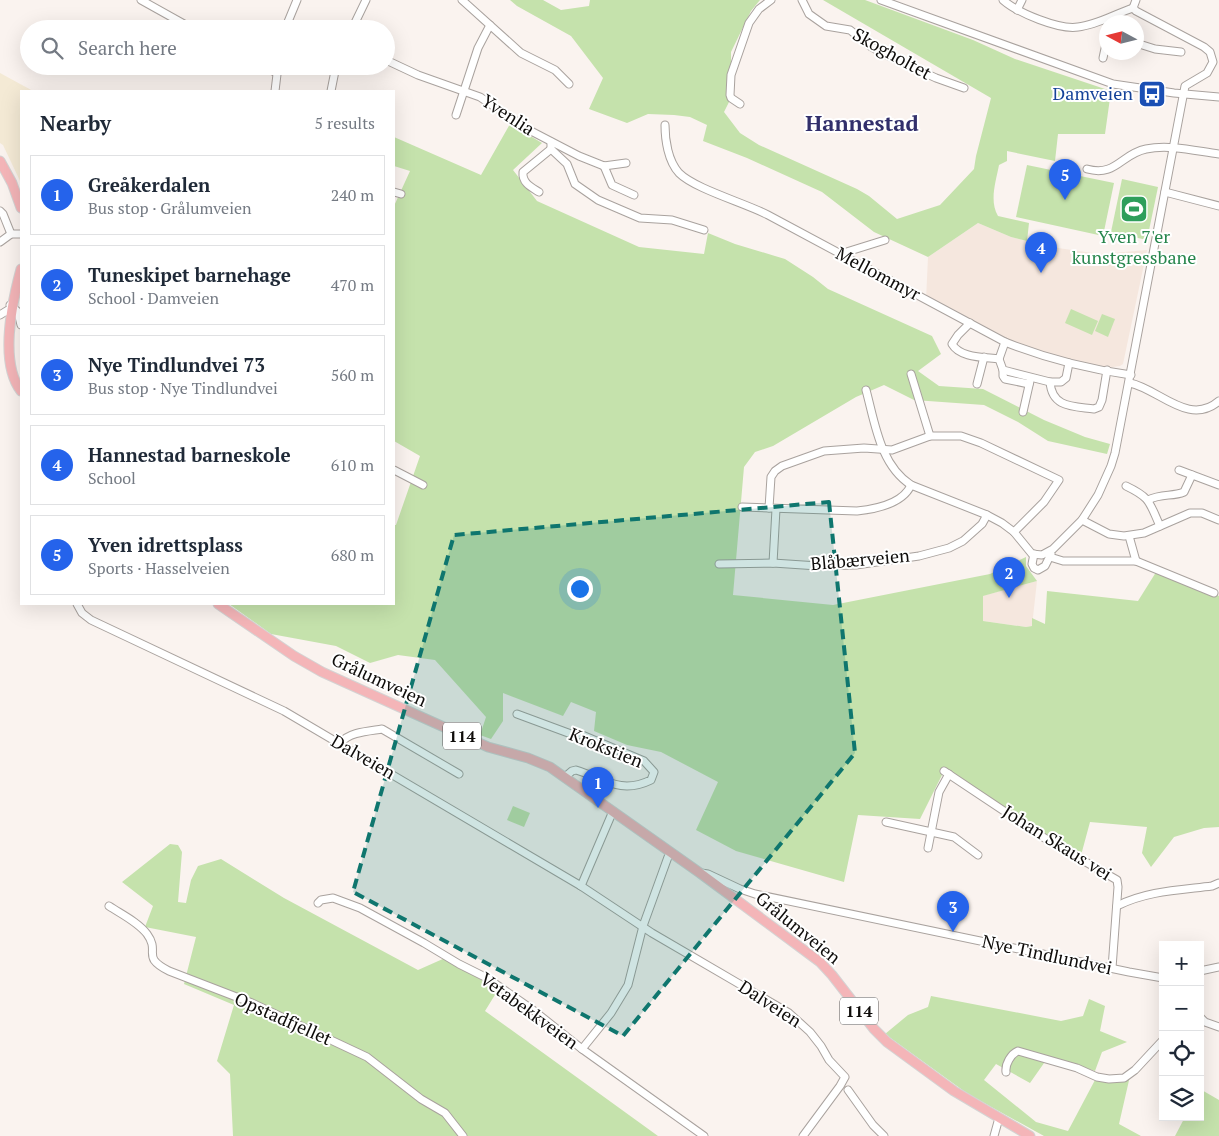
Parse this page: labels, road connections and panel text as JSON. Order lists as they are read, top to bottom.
{
  "streets": {
    "main road": ["Grålumveien", "114"],
    "street": [
      "Skogholtet",
      "Yvenlia",
      "Mellommyr",
      "Blåbærveien",
      "Krokstien",
      "Dalveien",
      "Johan Skaus vei",
      "Nye Tindlundvei",
      "Vetabekkveien",
      "Opstadfjellet"
    ]
  },
  "crossings": [
    ["Grålumveien", "Krokstien"],
    ["Grålumveien", "Nye Tindlundvei"],
    ["Johan Skaus vei", "Nye Tindlundvei"]
  ],
  "districts": ["Hannestad"],
  "places": {
    "bus stop": ["Damveien"],
    "sports": ["Yven 7'er kunstgressbane"]
  },
  "north": "left",
  "page": {
    "search": "Search here",
    "heading": ["Nearby", "5 results"],
    "list": [
      {
        "mark": "1",
        "name": "Greåkerdalen",
        "note": "Bus stop · Grålumveien",
        "value": "240 m"
      },
      {
        "mark": "2",
        "name": "Tuneskipet barnehage",
        "note": "School · Damveien",
        "value": "470 m"
      },
      {
        "mark": "3",
        "name": "Nye Tindlundvei 73",
        "note": "Bus stop · Nye Tindlundvei",
        "value": "560 m"
      },
      {
        "mark": "4",
        "name": "Hannestad barneskole",
        "note": "School",
        "value": "610 m"
      },
      {
        "mark": "5",
        "name": "Yven idrettsplass",
        "note": "Sports · Hasselveien",
        "value": "680 m"
      }
    ],
    "pins": [
      "5",
      "4",
      "2",
      "1",
      "3"
    ],
    "map_buttons": ["+", "−"]
  }
}
